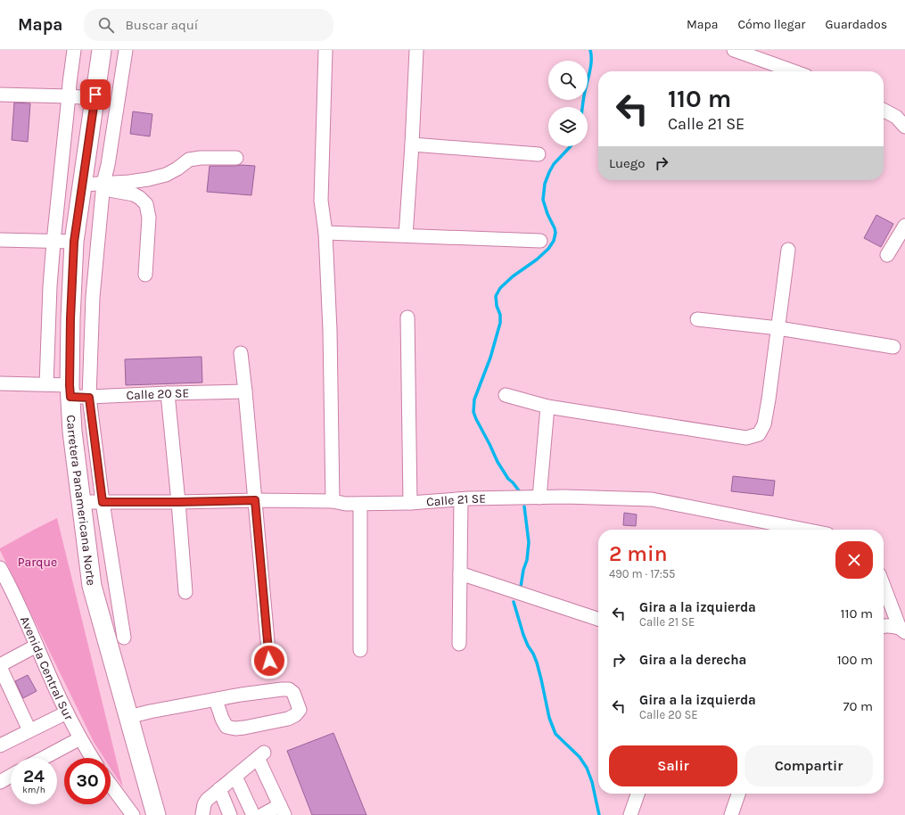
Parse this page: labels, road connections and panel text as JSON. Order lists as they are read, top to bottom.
{
  "streets": {
    "highway": ["Carretera Panamericana Norte"],
    "street": ["Calle 20 SE", "Calle 21 SE", "Avenida Central Sur"]
  },
  "crossings": [
    ["Calle 20 SE", "Carretera Panamericana Norte"],
    ["Carretera Panamericana Norte", "Calle 21 SE"]
  ],
  "parks": ["Parque"],
  "page": {
    "header": "Mapa",
    "search": "Buscar aquí",
    "nav": ["Mapa", "Cómo llegar", "Guardados"],
    "turn": ["110 m", "Calle 21 SE"],
    "then": "Luego",
    "heading": ["2 min", "490 m · 17:55"],
    "list": [
      {
        "name": "Gira a la izquierda",
        "note": "Calle 21 SE",
        "value": "110 m"
      },
      {
        "name": "Gira a la derecha",
        "value": "100 m"
      },
      {
        "name": "Gira a la izquierda",
        "note": "Calle 20 SE",
        "value": "70 m"
      }
    ],
    "buttons": ["Salir", "Compartir"],
    "speed": "24 km/h",
    "limit": "30"
  }
}
